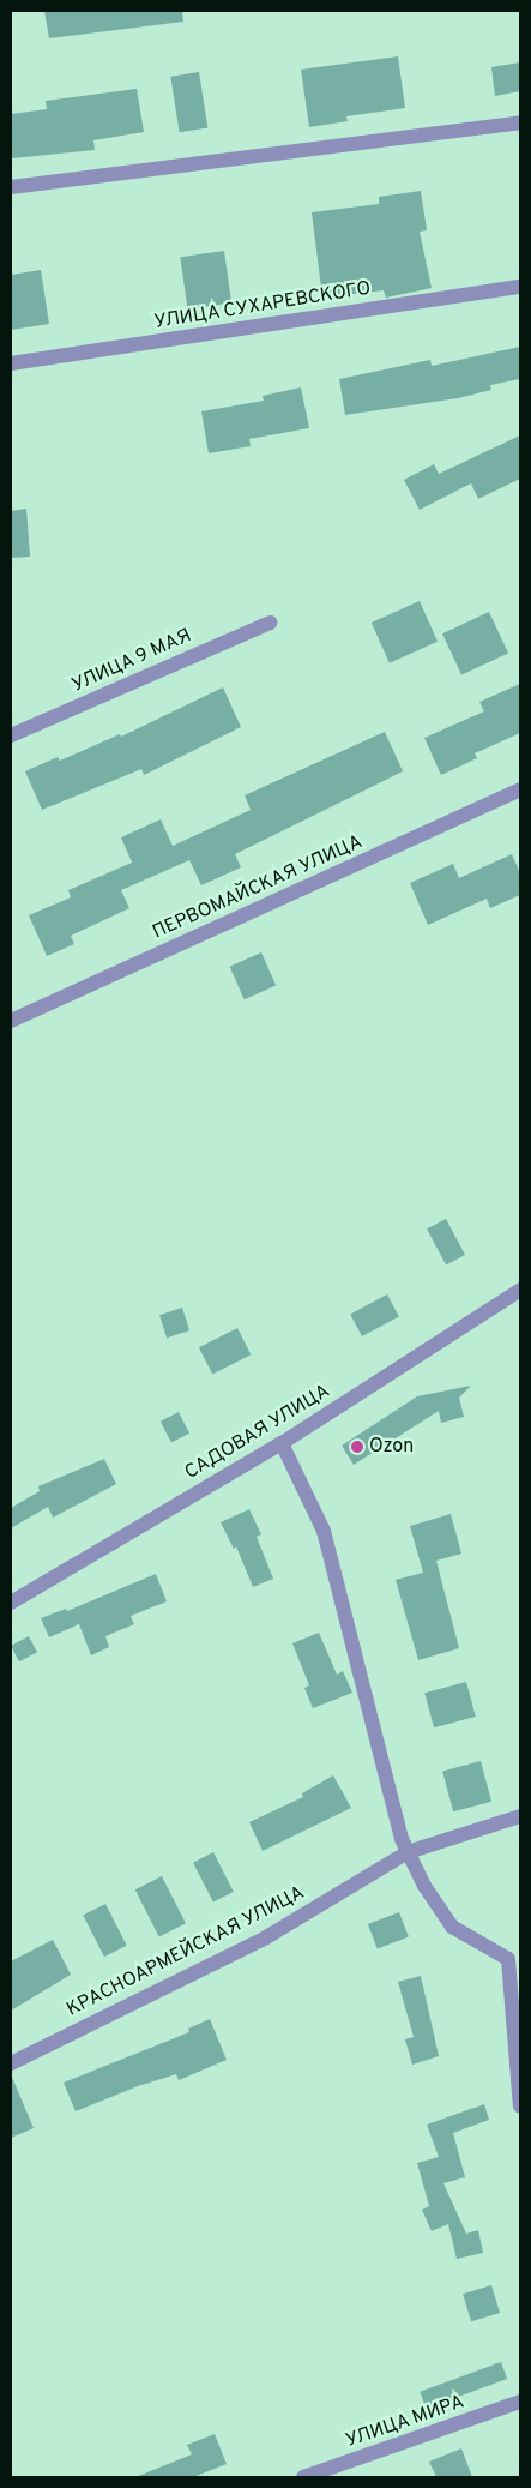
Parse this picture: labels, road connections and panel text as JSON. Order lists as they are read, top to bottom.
{
  "streets": {
    "street": [
      "УЛИЦА СУХАРЕВСКОГО",
      "УЛИЦА 9 МАЯ",
      "ПЕРВОМАЙСКАЯ УЛИЦА",
      "САДОВАЯ УЛИЦА",
      "КРАСНОАРМЕЙСКАЯ УЛИЦА",
      "УЛИЦА МИРА"
    ]
  },
  "places": ["Ozon"]
}
